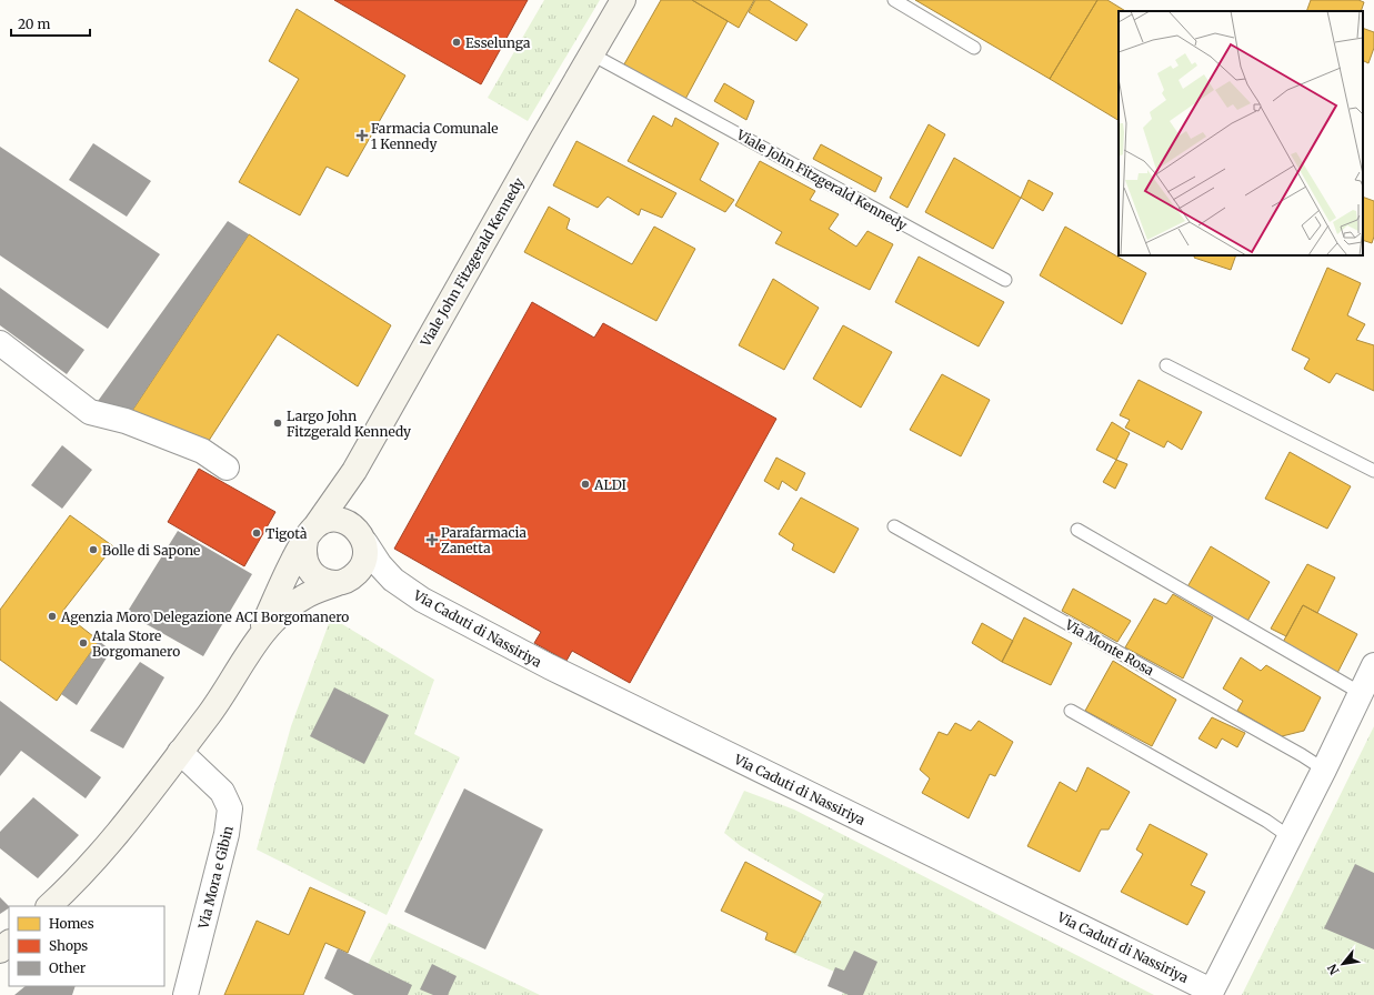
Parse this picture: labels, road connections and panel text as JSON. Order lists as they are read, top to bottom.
{
  "streets": {
    "main road": ["Viale John Fitzgerald Kennedy"],
    "street": ["Via Caduti di Nassiriya", "Via Mora e Gibin"],
    "lane": ["Via Monte Rosa"]
  },
  "crossings": [
    ["Viale John Fitzgerald Kennedy", "Via Caduti di Nassiriya"],
    ["Viale John Fitzgerald Kennedy", "Via Mora e Gibin"]
  ],
  "places": {
    "other": [
      "Esselunga",
      "Largo John Fitzgerald Kennedy",
      "ALDI",
      "Tigotà",
      "Bolle di Sapone",
      "Agenzia Moro Delegazione ACI Borgomanero",
      "Atala Store Borgomanero"
    ],
    "health": ["Farmacia Comunale 1 Kennedy", "Parafarmacia Zanetta"]
  },
  "legend": ["Homes", "Shops", "Other"],
  "scale_bar": "20 m",
  "north": "bottom left"
}
